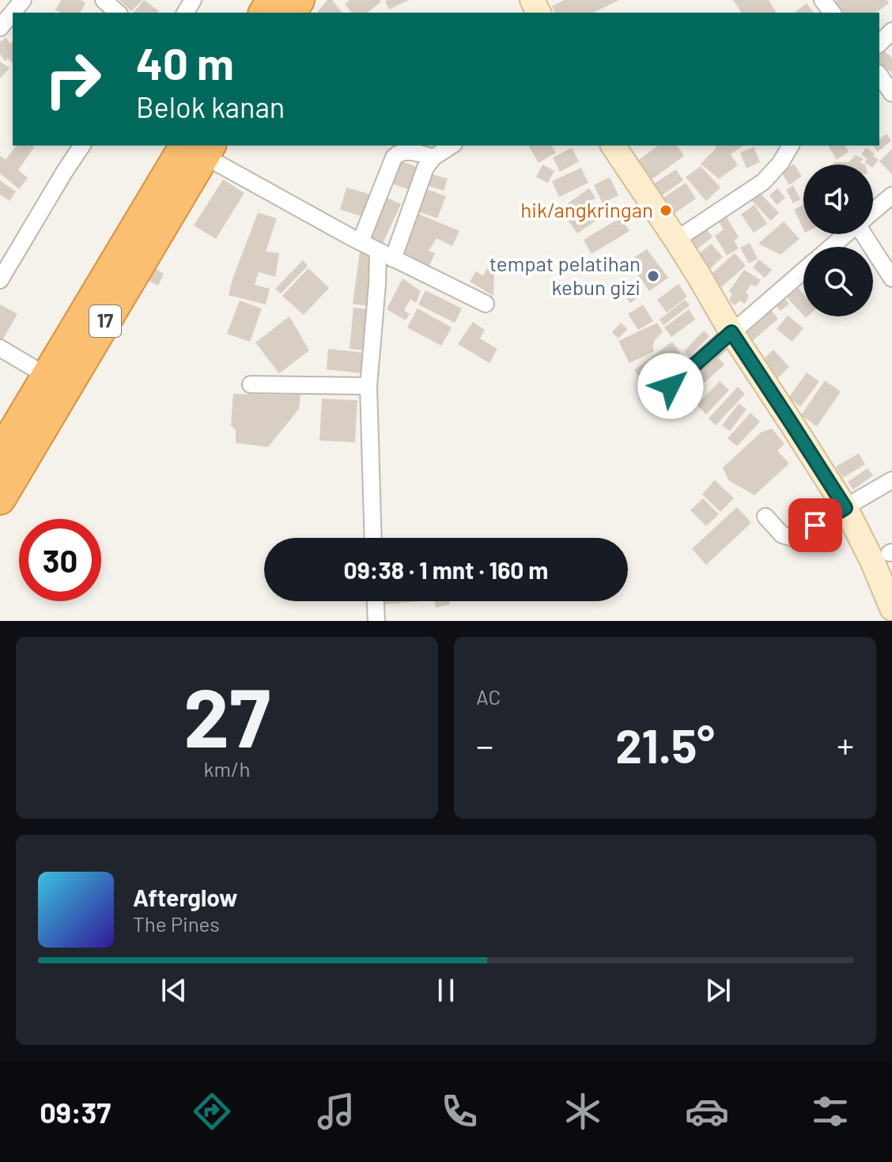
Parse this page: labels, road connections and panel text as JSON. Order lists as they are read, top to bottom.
{
  "streets": {
    "highway": ["17"]
  },
  "places": ["hik/angkringan", "tempat pelatihan kebun gizi"],
  "page": {
    "turn": ["40 m", "Belok kanan"],
    "limit": "30",
    "trip": "09:38 · 1 mnt · 160 m",
    "tile": [
      ["27", "km/h"],
      "AC"
    ],
    "heat": ["−", "21.5°", "+"],
    "song": ["Afterglow", "The Pines"],
    "tabs": "09:37"
  }
}
